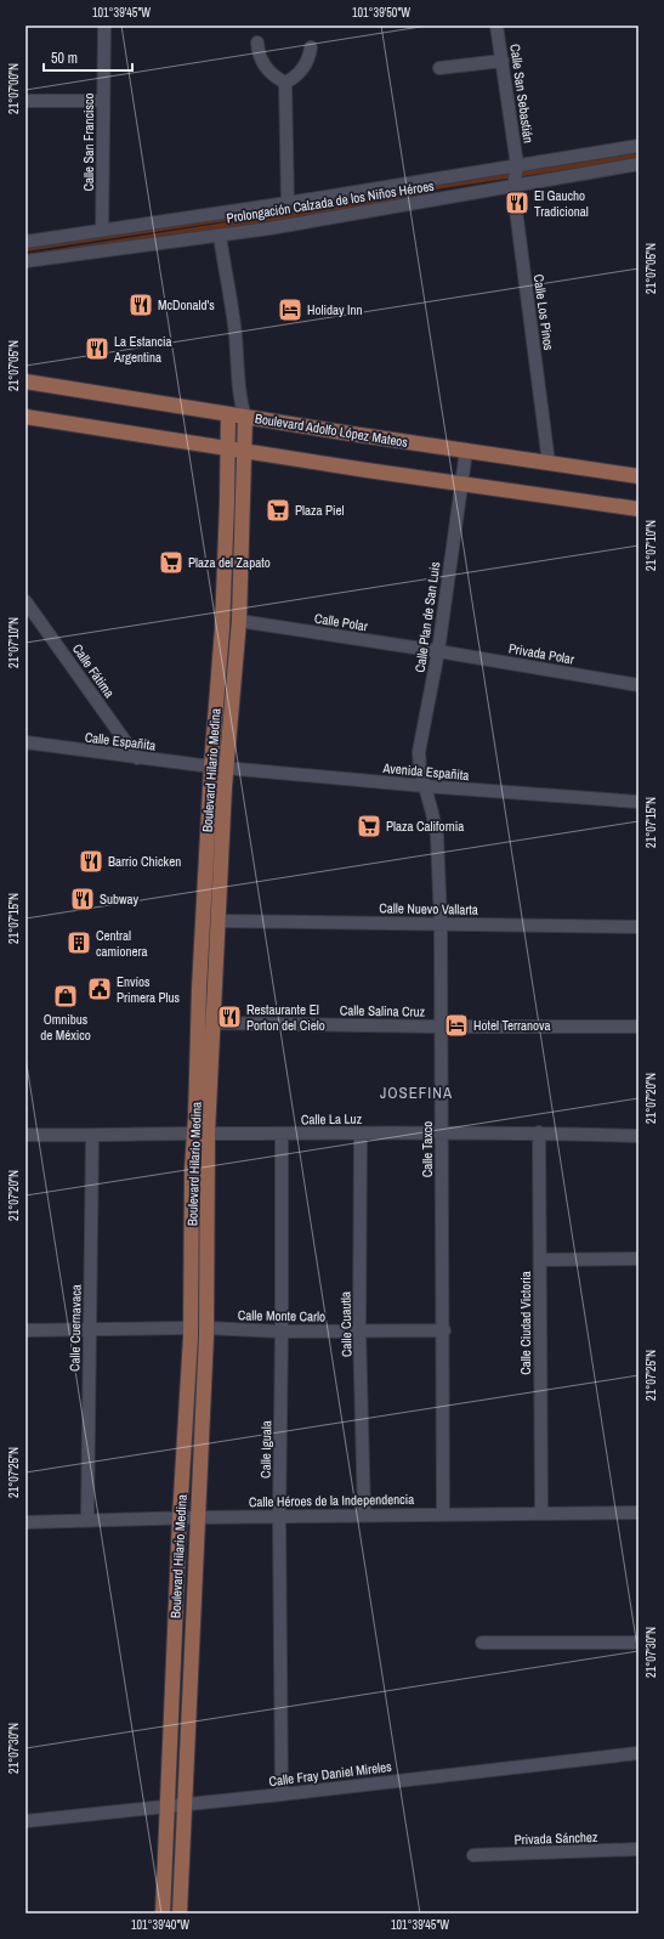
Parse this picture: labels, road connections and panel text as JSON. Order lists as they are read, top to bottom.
{
  "streets": {
    "main road": ["Boulevard Adolfo López Mateos", "Boulevard Hilario Medina"],
    "street": [
      "Calle San Sebastián",
      "Calle San Francisco",
      "Prolongación Calzada de los Niños Héroes",
      "Calle Los Pinos",
      "Calle Plan de San Luis",
      "Calle Polar",
      "Privada Polar",
      "Calle Fátima",
      "Calle Españita",
      "Avenida Españita",
      "Calle Nuevo Vallarta",
      "Calle Salina Cruz",
      "Calle La Luz",
      "Calle Taxco",
      "Calle Monte Carlo",
      "Calle Ciudad Victoria",
      "Calle Cuautla",
      "Calle Cuernavaca",
      "Calle Iguala",
      "Calle Héroes de la Independencia",
      "Calle Fray Daniel Mireles",
      "Privada Sánchez"
    ]
  },
  "crossings": [
    ["Calle San Sebastián", "Prolongación Calzada de los Niños Héroes"],
    ["Calle San Sebastián", "Calle Los Pinos"],
    ["Calle San Francisco", "Prolongación Calzada de los Niños Héroes"],
    ["Prolongación Calzada de los Niños Héroes", "Calle Los Pinos"],
    ["Calle Los Pinos", "Boulevard Adolfo López Mateos"],
    ["Boulevard Adolfo López Mateos", "Calle Plan de San Luis"],
    ["Boulevard Adolfo López Mateos", "Boulevard Hilario Medina"],
    ["Calle Plan de San Luis", "Calle Polar"],
    ["Calle Plan de San Luis", "Privada Polar"],
    ["Calle Plan de San Luis", "Avenida Españita"],
    ["Calle Plan de San Luis", "Calle Taxco"],
    ["Calle Polar", "Privada Polar"],
    ["Calle Polar", "Boulevard Hilario Medina"],
    ["Calle Fátima", "Calle Españita"],
    ["Calle Españita", "Boulevard Hilario Medina"],
    ["Calle Españita", "Avenida Españita"],
    ["Boulevard Hilario Medina", "Avenida Españita"],
    ["Boulevard Hilario Medina", "Calle Nuevo Vallarta"],
    ["Boulevard Hilario Medina", "Calle Salina Cruz"],
    ["Boulevard Hilario Medina", "Calle La Luz"],
    ["Boulevard Hilario Medina", "Calle Monte Carlo"],
    ["Boulevard Hilario Medina", "Calle Héroes de la Independencia"],
    ["Boulevard Hilario Medina", "Calle Fray Daniel Mireles"],
    ["Avenida Españita", "Calle Taxco"],
    ["Calle Nuevo Vallarta", "Calle Taxco"],
    ["Calle Salina Cruz", "Calle Taxco"],
    ["Calle La Luz", "Calle Taxco"],
    ["Calle La Luz", "Calle Ciudad Victoria"],
    ["Calle La Luz", "Calle Cuautla"],
    ["Calle La Luz", "Calle Cuernavaca"],
    ["Calle La Luz", "Calle Iguala"],
    ["Calle Taxco", "Calle Monte Carlo"],
    ["Calle Taxco", "Calle Héroes de la Independencia"],
    ["Calle Monte Carlo", "Calle Cuautla"],
    ["Calle Monte Carlo", "Calle Iguala"],
    ["Calle Ciudad Victoria", "Calle Héroes de la Independencia"],
    ["Calle Cuautla", "Calle Héroes de la Independencia"],
    ["Calle Cuernavaca", "Calle Héroes de la Independencia"],
    ["Calle Iguala", "Calle Héroes de la Independencia"],
    ["Calle Iguala", "Calle Fray Daniel Mireles"]
  ],
  "districts": ["JOSEFINA"],
  "places": {
    "restaurant": [
      "El Gaucho Tradicional",
      "McDonald's",
      "La Estancia Argentina",
      "Barrio Chicken",
      "Subway",
      "Restaurante El Porton del Cielo"
    ],
    "hotel": ["Holiday Inn", "Hotel Terranova"],
    "supermarket": ["Plaza Piel", "Plaza del Zapato", "Plaza California"],
    "building": ["Central camionera"],
    "public building": ["Envíos Primera Plus"],
    "shop": ["Omnibus de México"]
  },
  "scale_bar": "50 m",
  "coordinates": [
    "101°39'45\"W",
    "101°39'50\"W",
    "21°07'00\"N",
    "21°07'05\"N",
    "21°07'10\"N",
    "21°07'15\"N",
    "21°07'20\"N",
    "21°07'25\"N",
    "21°07'30\"N",
    "101°39'40\"W"
  ]
}
